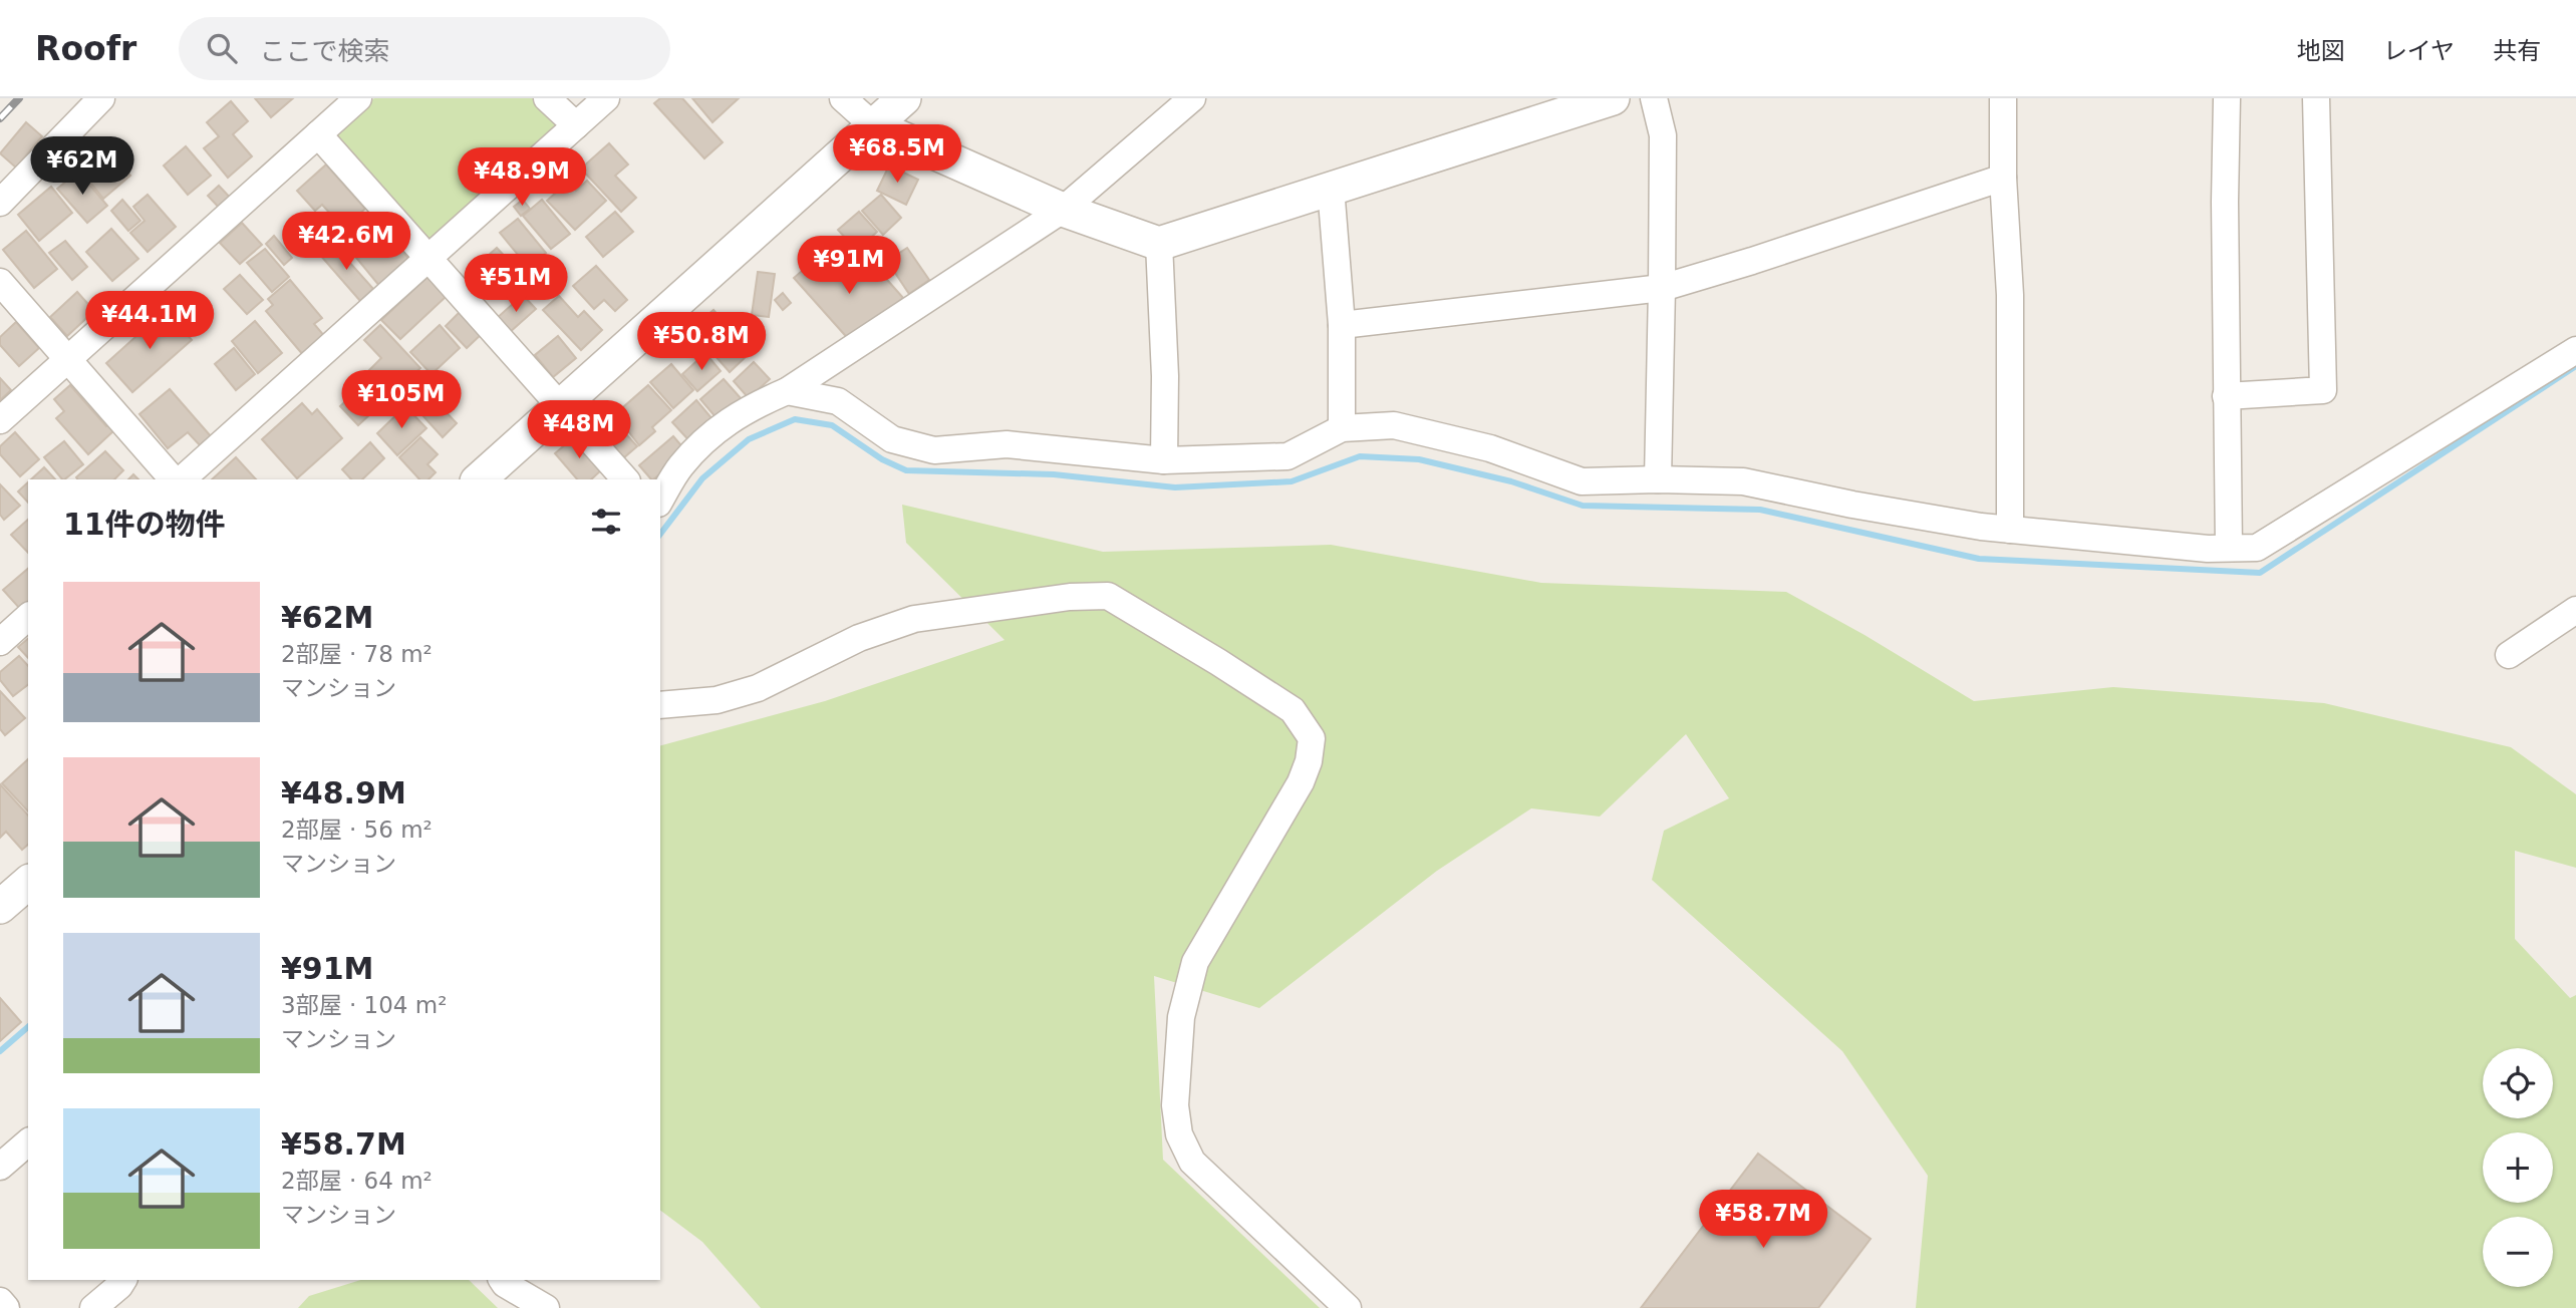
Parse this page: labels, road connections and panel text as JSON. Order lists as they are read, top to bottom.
{
  "page": {
    "header": "Roofr",
    "search": "ここで検索",
    "nav": ["地図", "レイヤ", "共有"],
    "price": [
      "¥68.5M",
      "¥62M",
      "¥48.9M",
      "¥42.6M",
      "¥91M",
      "¥51M",
      "¥44.1M",
      "¥50.8M",
      "¥105M",
      "¥48M",
      "¥58.7M"
    ],
    "heading": "11件の物件",
    "list": [
      {
        "name": "¥62M",
        "note": "2部屋 · 78 m² · マンション"
      },
      {
        "name": "¥48.9M",
        "note": "2部屋 · 56 m² · マンション"
      },
      {
        "name": "¥91M",
        "note": "3部屋 · 104 m² · マンション"
      },
      {
        "name": "¥58.7M",
        "note": "2部屋 · 64 m² · マンション"
      }
    ],
    "map_buttons": ["+", "−"]
  }
}
